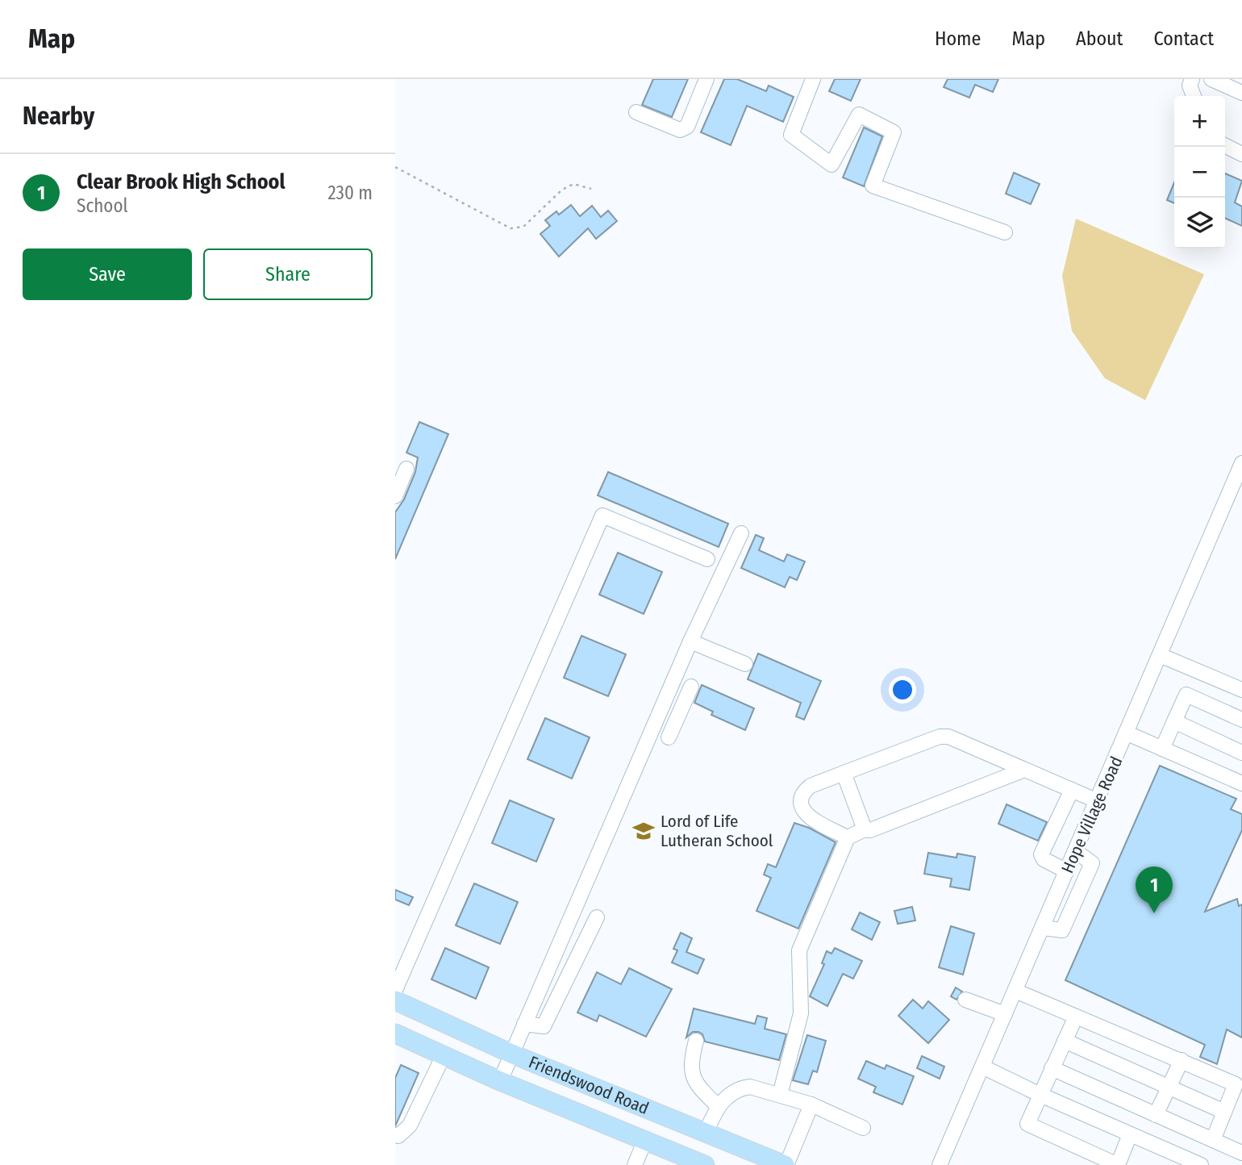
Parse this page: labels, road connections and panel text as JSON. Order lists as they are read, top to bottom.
{
  "streets": {
    "main road": ["Friendswood Road"],
    "street": ["Hope Village Road"]
  },
  "places": {
    "school or university": ["Lord of Life Lutheran School"]
  },
  "page": {
    "header": "Map",
    "nav": [
      "Home",
      "Map",
      "About",
      "Contact"
    ],
    "heading": "Nearby",
    "map_buttons": ["+", "−"],
    "list": [
      {
        "mark": "1",
        "name": "Clear Brook High School",
        "note": "School",
        "value": "230 m"
      }
    ],
    "buttons": ["Save", "Share"],
    "pins": "1"
  }
}
